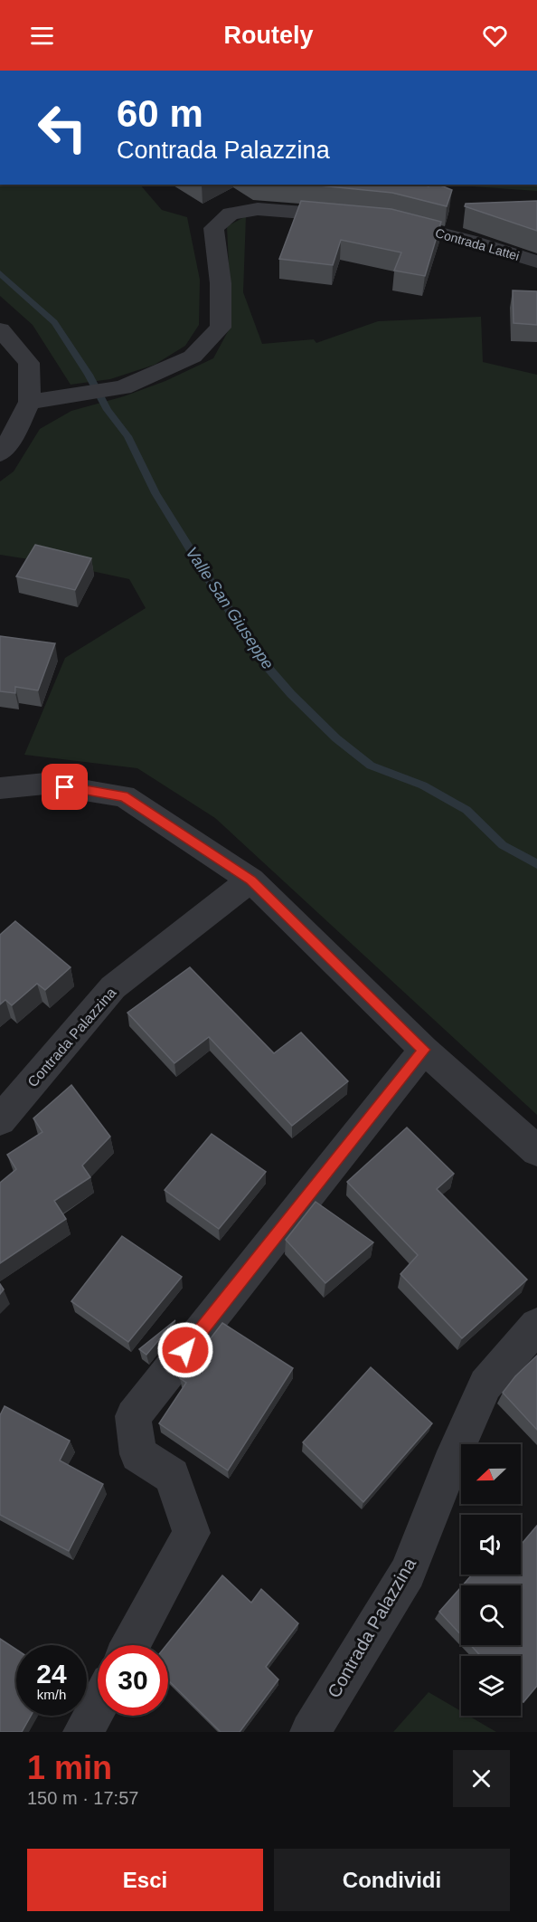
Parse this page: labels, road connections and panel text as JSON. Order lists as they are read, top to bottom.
{
  "streets": {
    "street": ["Contrada Lattei", "Contrada Palazzina"]
  },
  "water": ["Valle San Giuseppe"],
  "north": "left",
  "page": {
    "header": "Routely",
    "turn": ["60 m", "Contrada Palazzina"],
    "speed": "24 km/h",
    "limit": "30",
    "heading": ["1 min", "150 m · 17:57"],
    "buttons": ["Esci", "Condividi"]
  }
}
